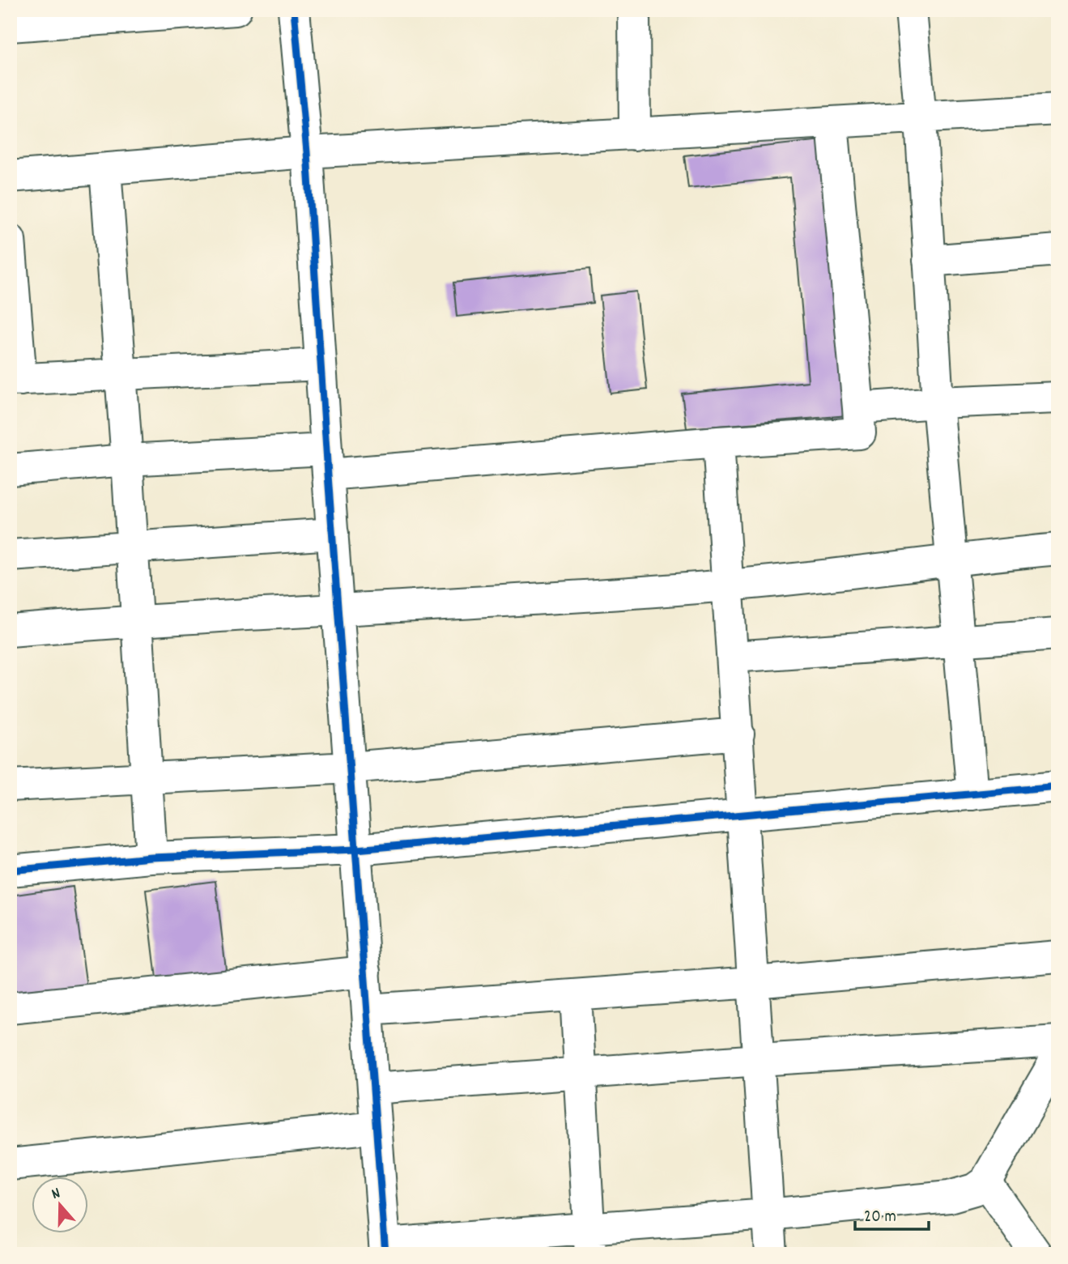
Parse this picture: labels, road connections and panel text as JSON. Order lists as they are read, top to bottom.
{
  "scale_bar": "20 m",
  "north": "top"
}
